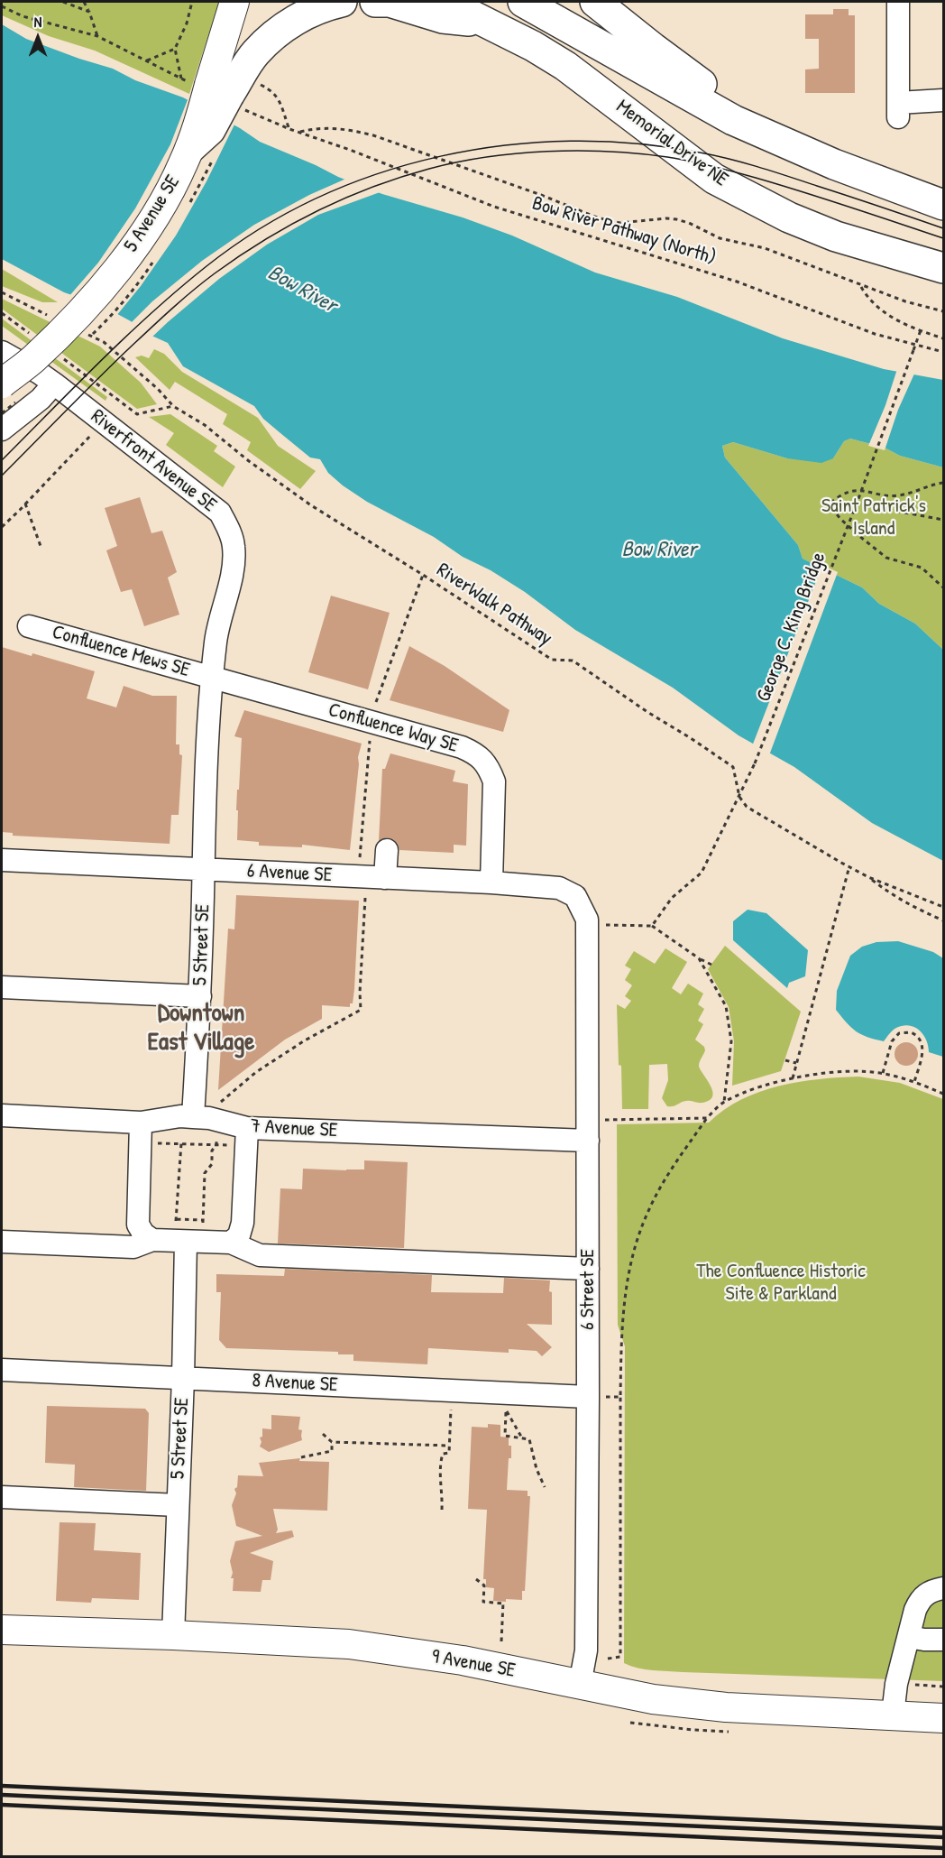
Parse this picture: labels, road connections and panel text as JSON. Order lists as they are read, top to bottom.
{
  "streets": {
    "highway": ["Memorial Drive NE"],
    "main road": ["5 Avenue SE", "9 Avenue SE"],
    "street": [
      "Riverfront Avenue SE",
      "Confluence Mews SE",
      "Confluence Way SE",
      "6 Avenue SE",
      "5 Street SE",
      "7 Avenue SE",
      "6 Street SE",
      "8 Avenue SE"
    ],
    "path": ["Bow River Pathway (North)", "RiverWalk Pathway", "George C. King Bridge"]
  },
  "crossings": [
    ["Bow River Pathway (North)", "George C. King Bridge"],
    ["Riverfront Avenue SE", "Confluence Mews SE"],
    ["Riverfront Avenue SE", "Confluence Way SE"],
    ["Riverfront Avenue SE", "6 Avenue SE"],
    ["Riverfront Avenue SE", "5 Street SE"],
    ["RiverWalk Pathway", "George C. King Bridge"],
    ["Confluence Mews SE", "Confluence Way SE"],
    ["Confluence Way SE", "6 Avenue SE"],
    ["6 Avenue SE", "5 Street SE"],
    ["6 Avenue SE", "6 Street SE"],
    ["5 Street SE", "7 Avenue SE"],
    ["5 Street SE", "8 Avenue SE"],
    ["5 Street SE", "9 Avenue SE"],
    ["7 Avenue SE", "6 Street SE"],
    ["6 Street SE", "8 Avenue SE"],
    ["6 Street SE", "9 Avenue SE"]
  ],
  "districts": ["Downtown East Village"],
  "water": ["Bow River"],
  "parks": ["Saint Patrick's Island", "The Confluence Historic Site & Parkland"],
  "north": "top"
}
